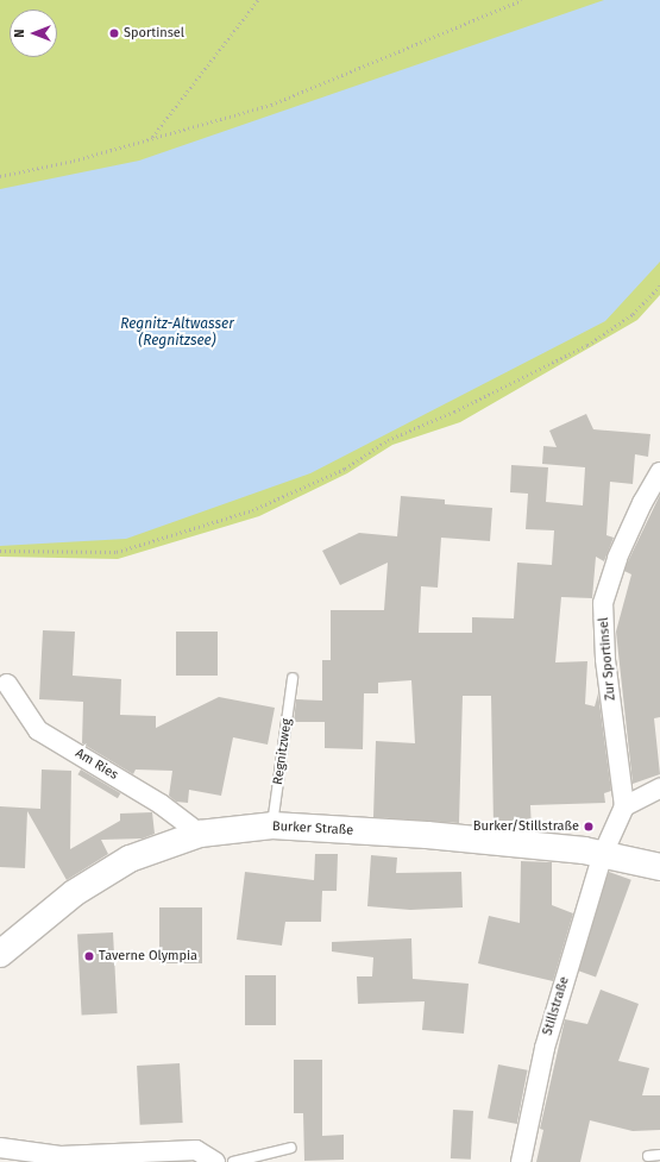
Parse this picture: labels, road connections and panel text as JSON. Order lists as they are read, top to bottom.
{
  "streets": {
    "main road": ["Burker Straße"],
    "street": ["Zur Sportinsel", "Am Ries", "Stillstraße"],
    "lane": ["Regnitzweg"]
  },
  "crossings": [
    ["Regnitzweg", "Burker Straße"],
    ["Am Ries", "Burker Straße"],
    ["Burker Straße", "Stillstraße"]
  ],
  "water": ["Regnitz-Altwasser (Regnitzsee)"],
  "places": ["Sportinsel", "Burker/Stillstraße", "Taverne Olympia"],
  "north": "left"
}
